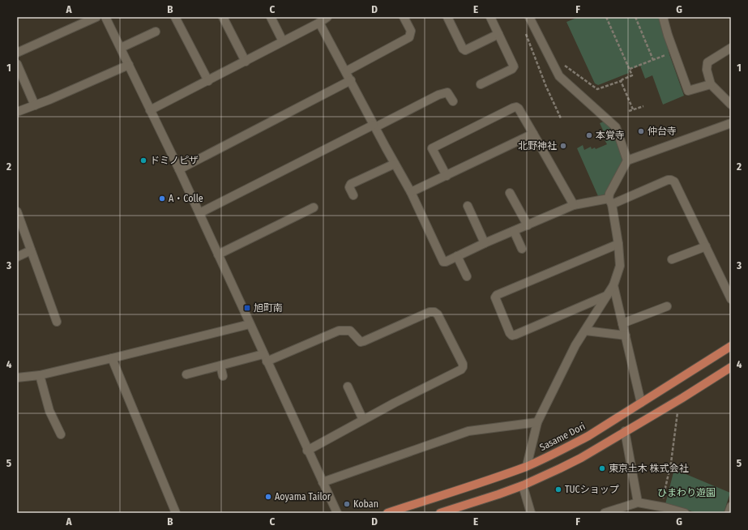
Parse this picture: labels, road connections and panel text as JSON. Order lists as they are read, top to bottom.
{
  "streets": {
    "main road": ["Sasame Dori"]
  },
  "parks": ["ひまわり遊園"],
  "places": {
    "other": [
      "仲台寺",
      "本覚寺",
      "北野神社",
      "ドミノピザ",
      "A・Colle",
      "東京土木 株式会社",
      "TUCショップ",
      "Aoyama Tailor",
      "Koban"
    ],
    "transit": ["旭町南"]
  },
  "grid": {
    "columns": [
      "A",
      "B",
      "C",
      "D",
      "E",
      "F",
      "G"
    ],
    "rows": [
      "1",
      "2",
      "3",
      "4",
      "5"
    ]
  }
}
